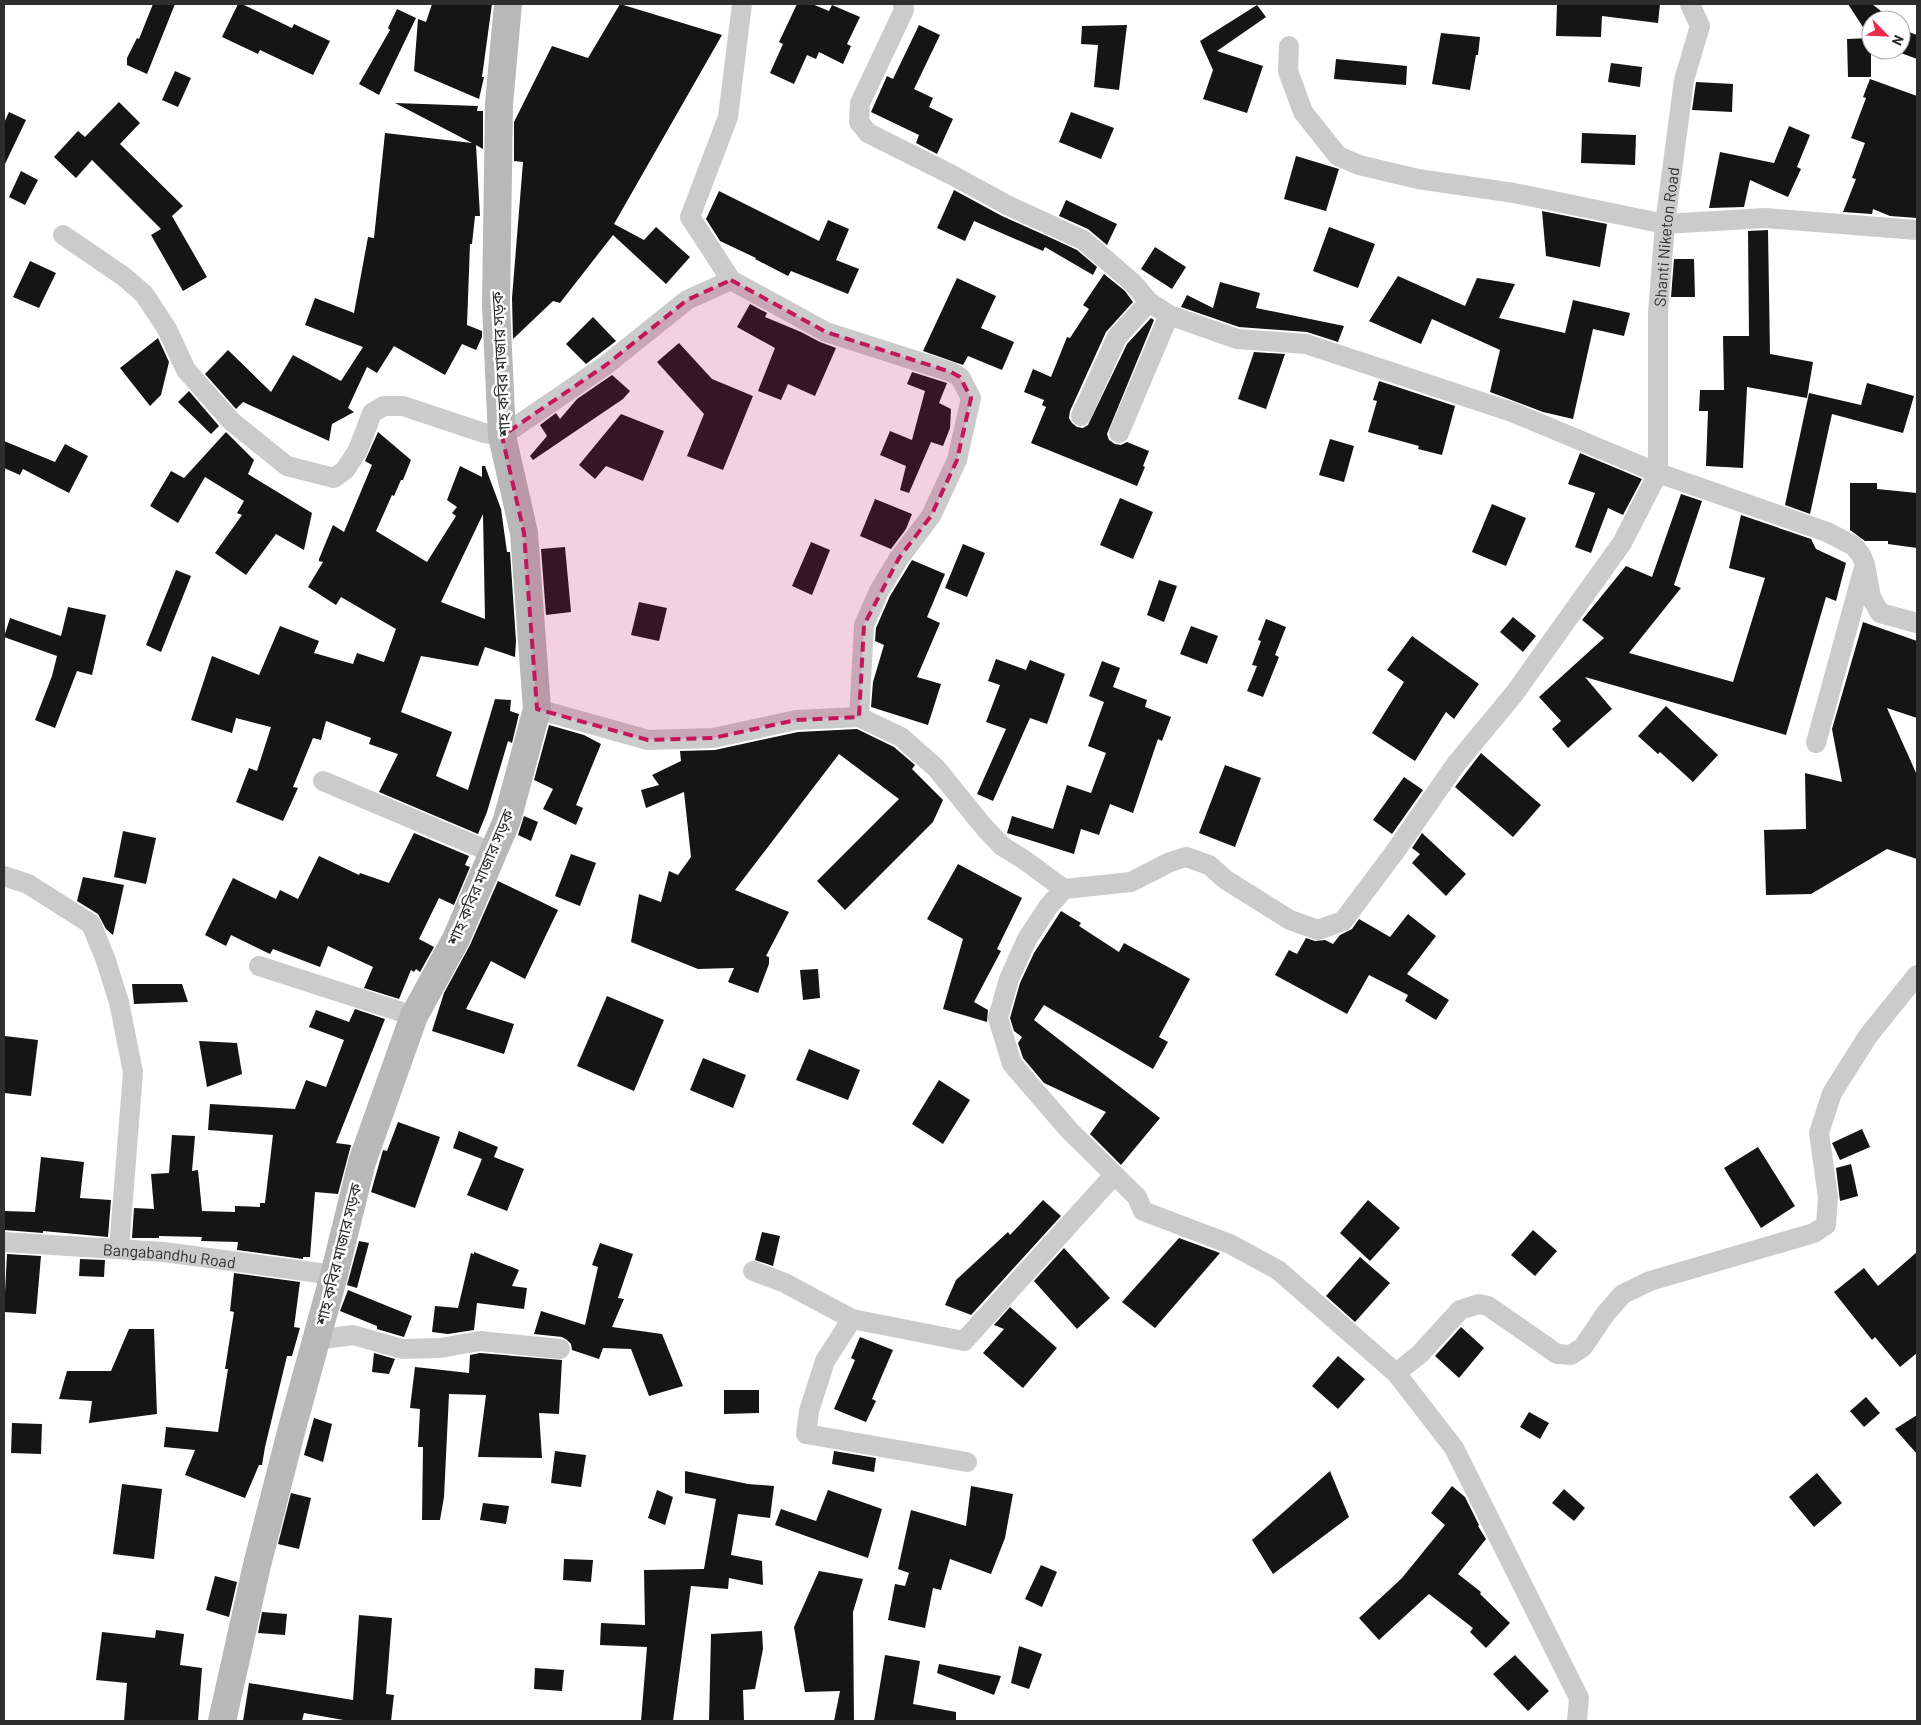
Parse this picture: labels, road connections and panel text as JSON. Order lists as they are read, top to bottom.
{
  "streets": {
    "street": ["Shanti Niketon Road", "শাহ কবির মাজার সড়ক", "Bangabandhu Road"]
  },
  "crossings": [
    ["শাহ কবির মাজার সড়ক", "Bangabandhu Road"]
  ],
  "north": "bottom right"
}
